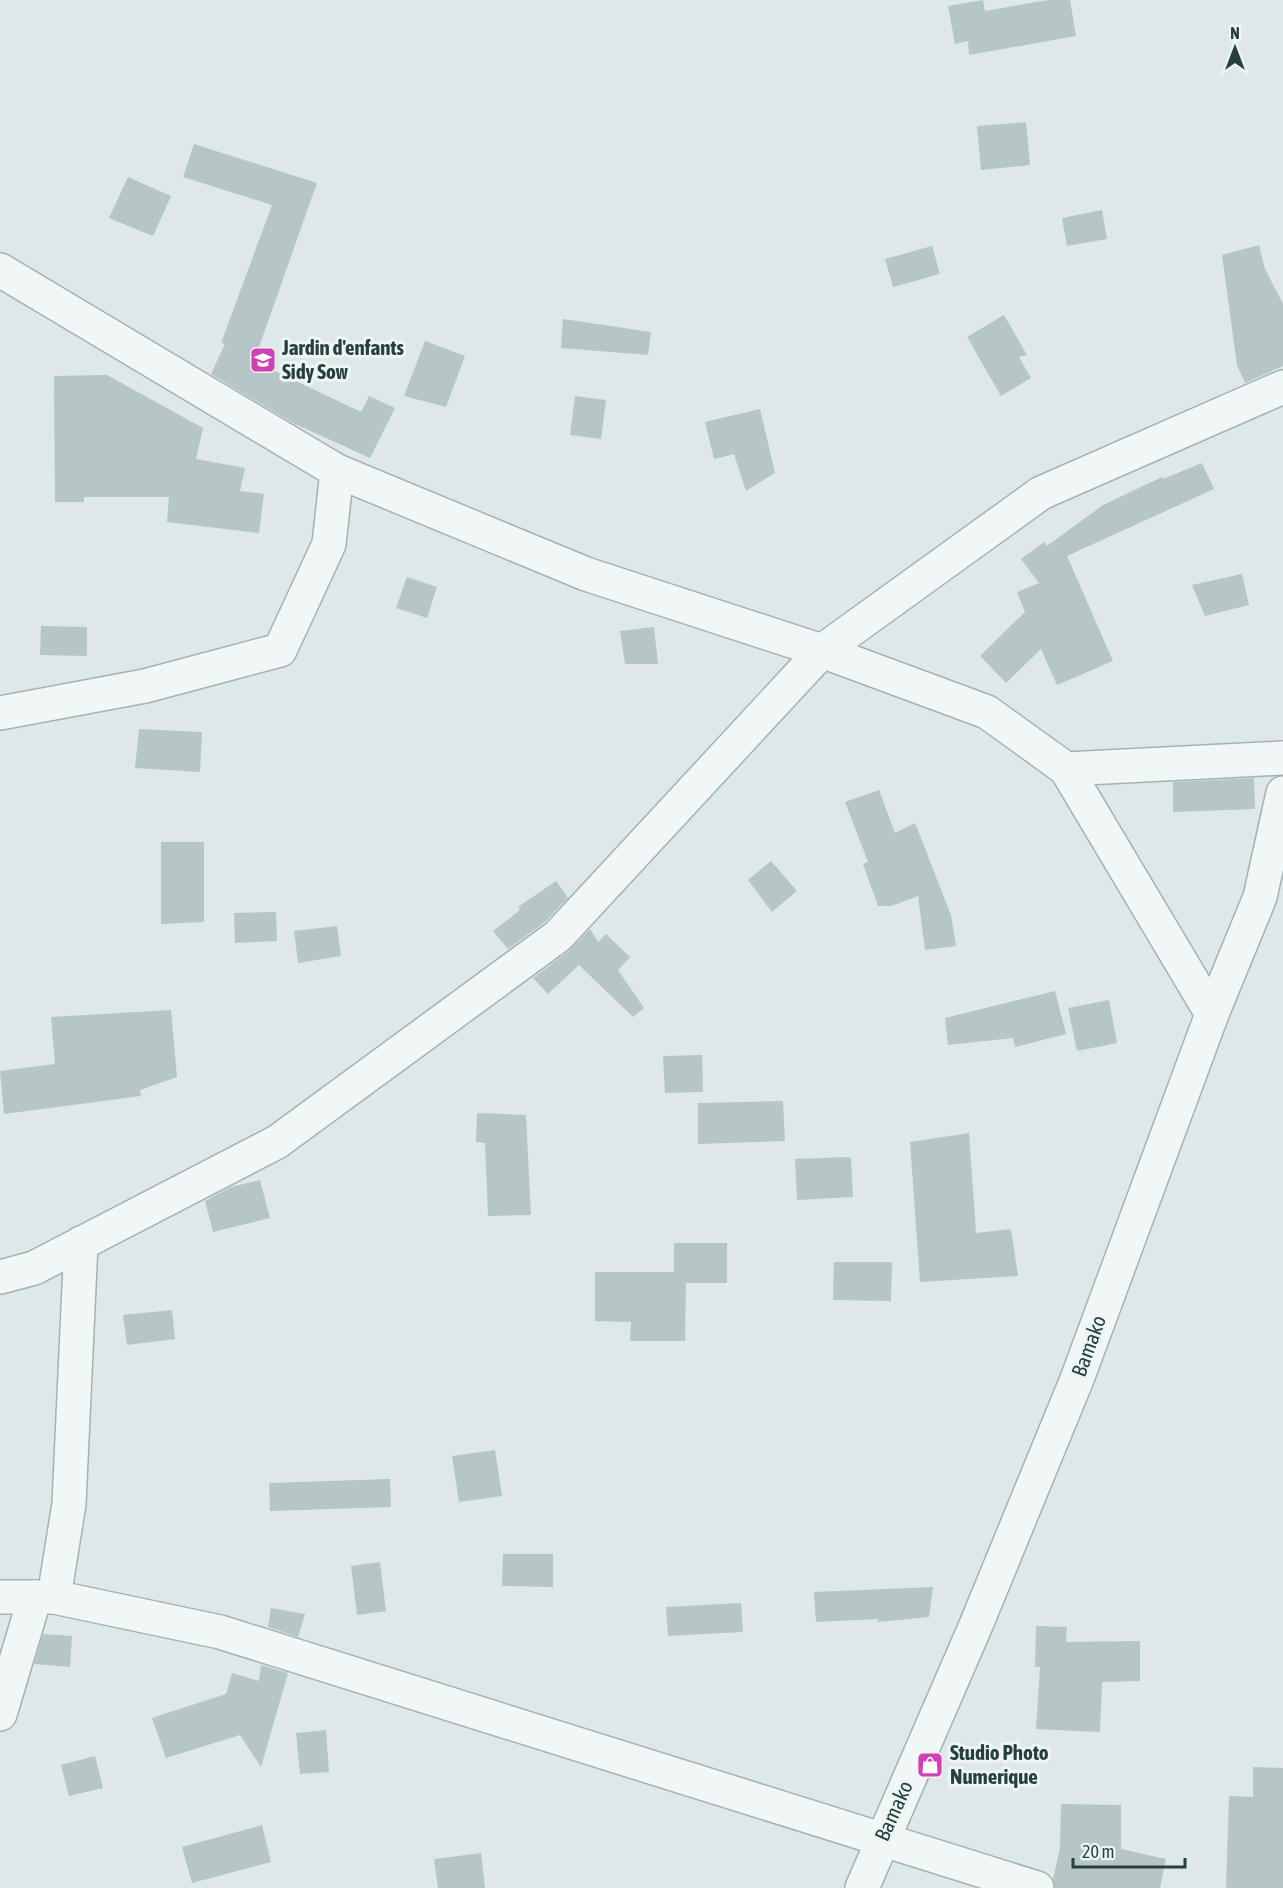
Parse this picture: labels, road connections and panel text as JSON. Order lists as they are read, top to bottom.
{
  "streets": {
    "street": ["Bamako"]
  },
  "places": {
    "school or university": ["Jardin d'enfants Sidy Sow"],
    "shop": ["Studio Photo Numerique"]
  },
  "scale_bar": "20 m",
  "north": "top"
}
